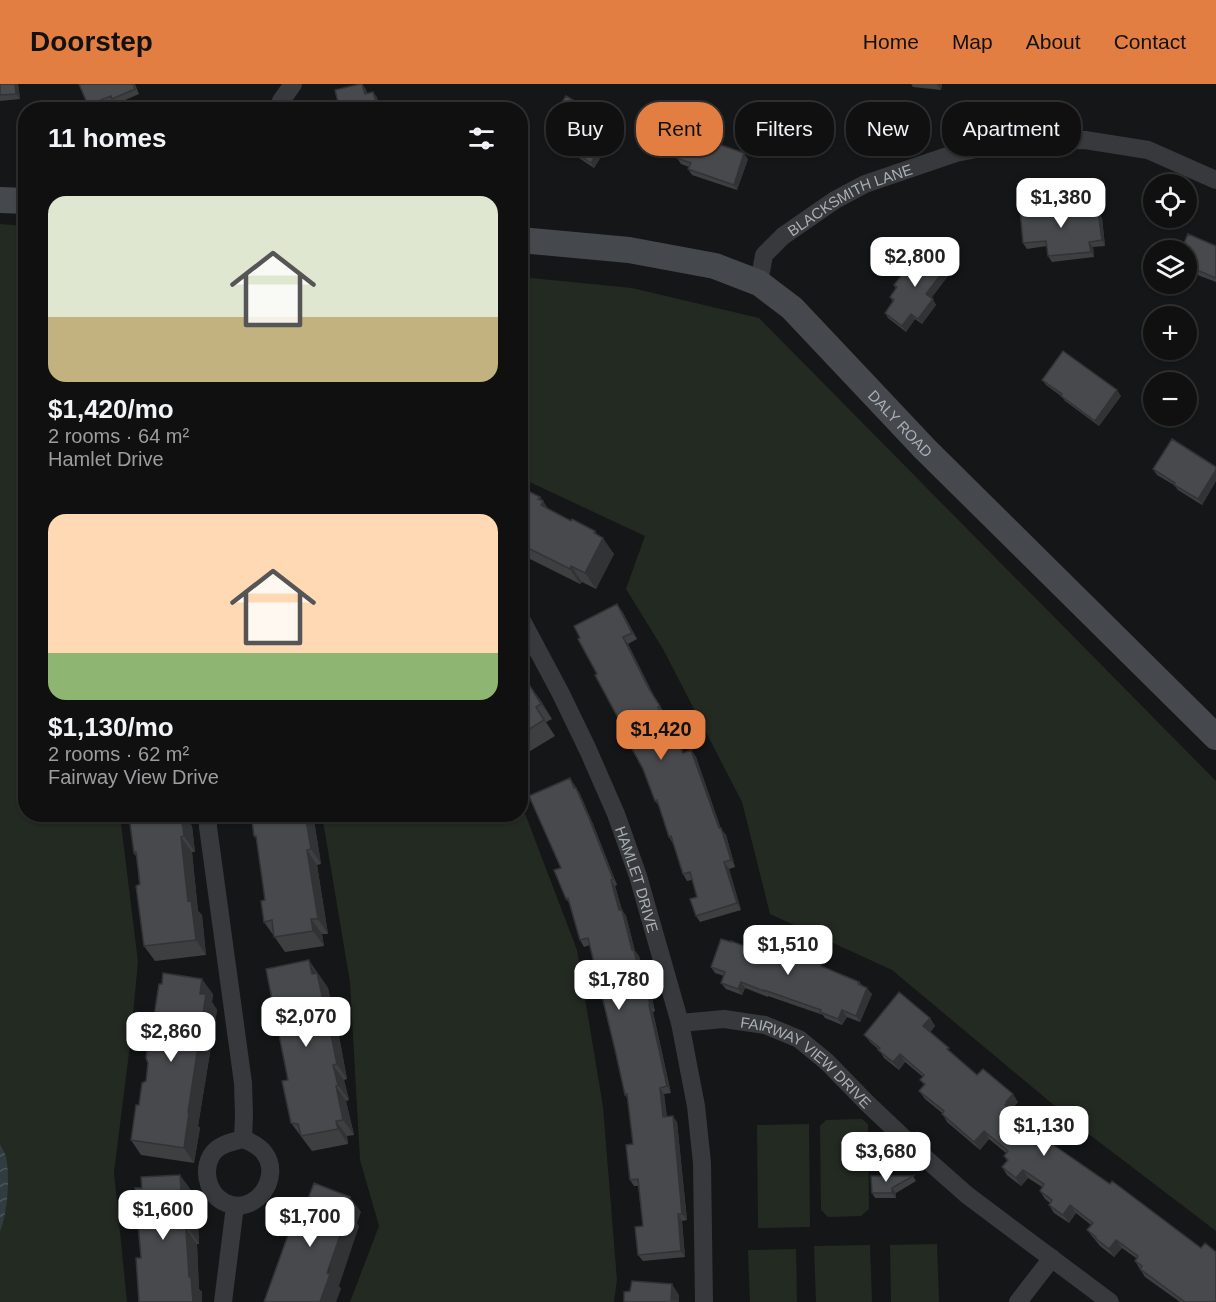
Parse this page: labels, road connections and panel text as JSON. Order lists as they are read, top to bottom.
{
  "streets": {
    "main road": ["DALY ROAD"],
    "street": ["BLACKSMITH LANE", "HAMLET DRIVE", "FAIRWAY VIEW DRIVE"]
  },
  "crossings": [
    ["BLACKSMITH LANE", "DALY ROAD"],
    ["HAMLET DRIVE", "FAIRWAY VIEW DRIVE"]
  ],
  "page": {
    "header": "Doorstep",
    "nav": [
      "Home",
      "Map",
      "About",
      "Contact"
    ],
    "chip": [
      "Buy",
      "Rent",
      "Filters",
      "New",
      "Apartment"
    ],
    "heading": "11 homes",
    "map_buttons": ["+", "−"],
    "list": [
      {
        "name": "$1,420/mo",
        "note": "2 rooms · 64 m² · Hamlet Drive"
      },
      {
        "name": "$1,130/mo",
        "note": "2 rooms · 62 m² · Fairway View Drive"
      }
    ],
    "price": [
      "$1,380",
      "$2,800",
      "$1,420",
      "$1,510",
      "$1,780",
      "$2,070",
      "$2,860",
      "$1,130",
      "$3,680",
      "$1,600",
      "$1,700"
    ]
  }
}
